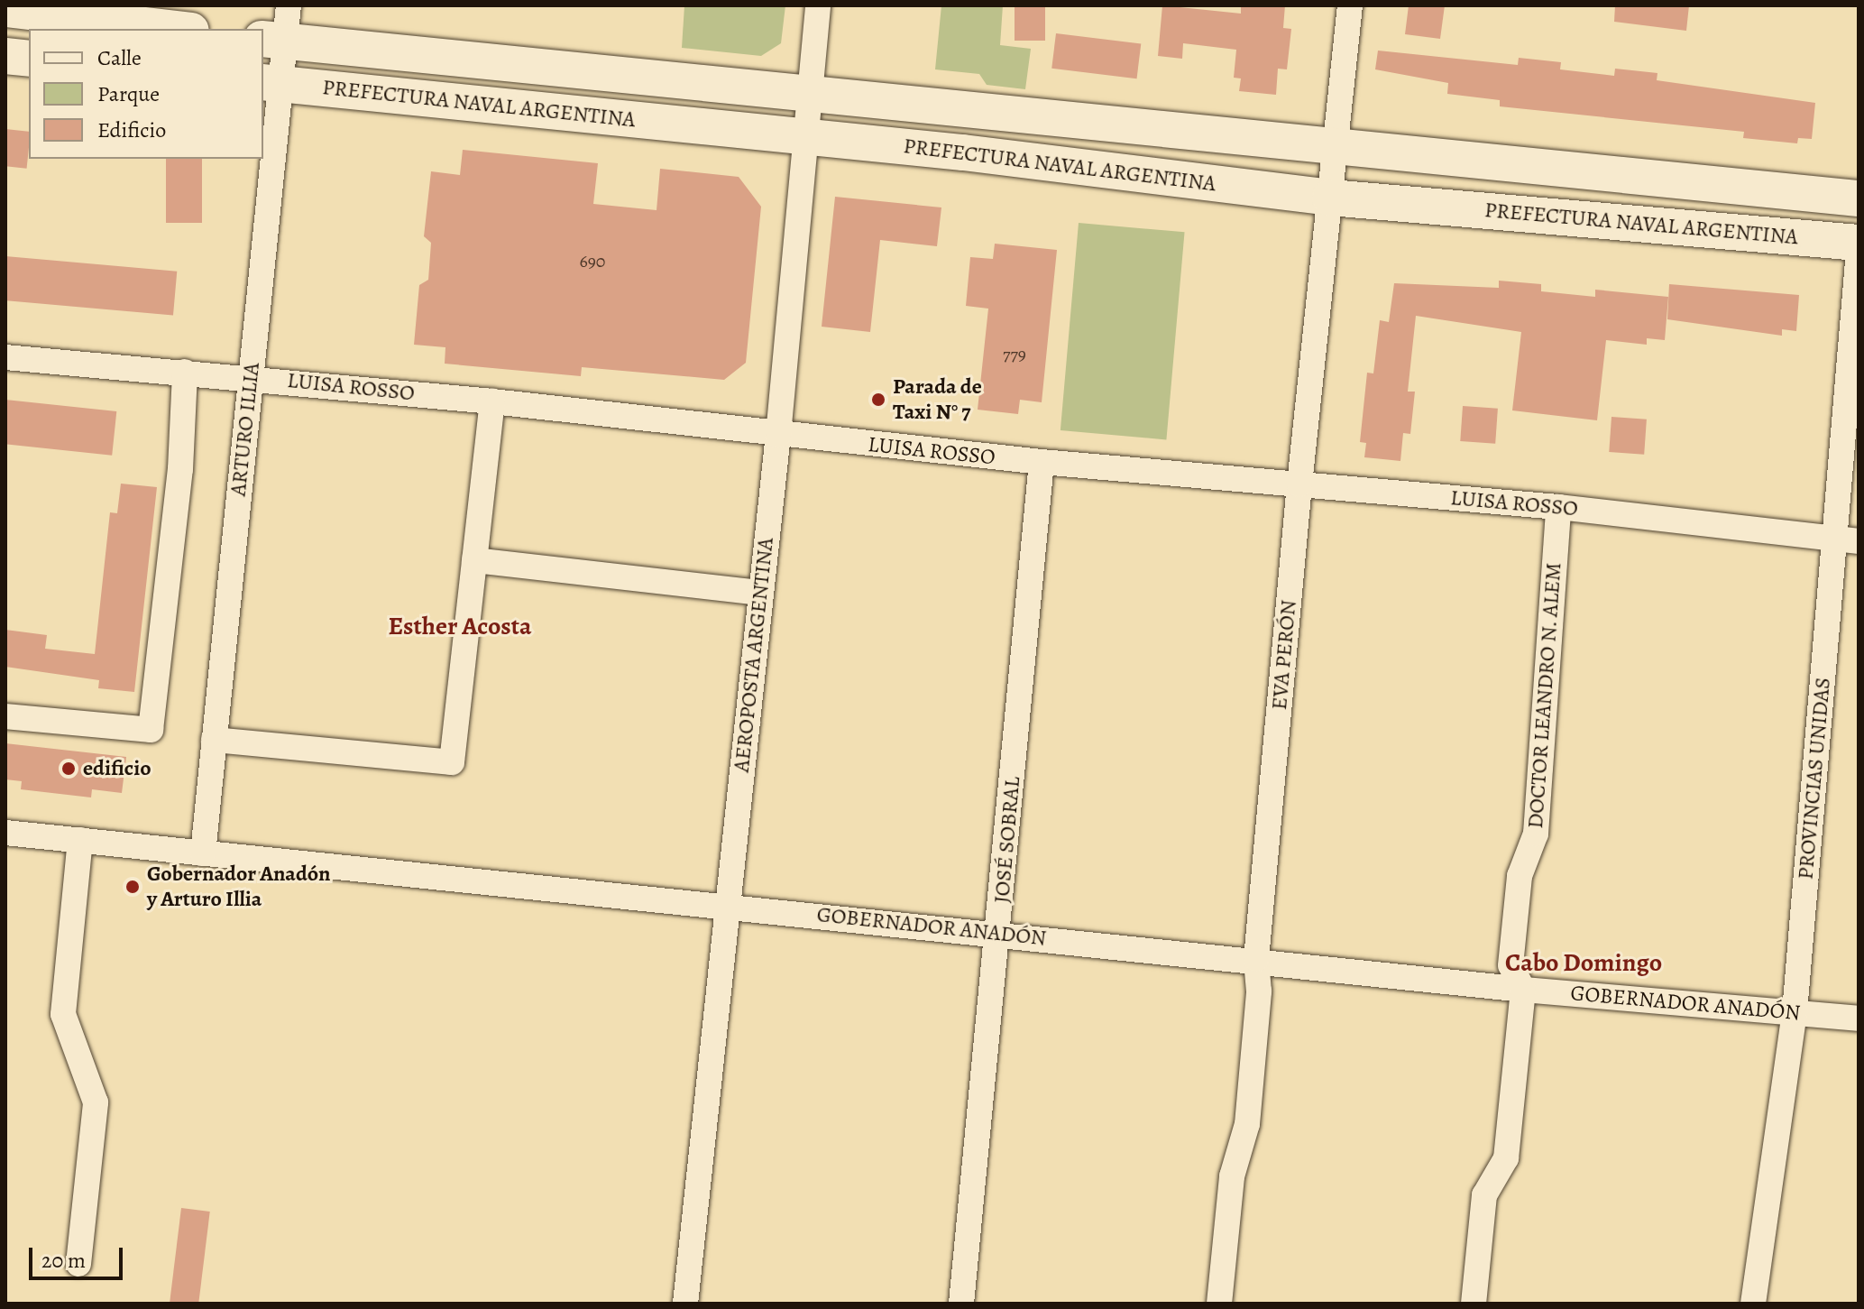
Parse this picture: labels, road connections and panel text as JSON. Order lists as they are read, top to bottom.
{
  "streets": {
    "main road": ["PREFECTURA NAVAL ARGENTINA"],
    "street": [
      "LUISA ROSSO",
      "ARTURO ILLIA",
      "AEROPOSTA ARGENTINA",
      "EVA PERÓN",
      "DOCTOR LEANDRO N. ALEM",
      "PROVINCIAS UNIDAS",
      "JOSÉ SOBRAL",
      "GOBERNADOR ANADÓN"
    ]
  },
  "crossings": [
    ["PREFECTURA NAVAL ARGENTINA", "ARTURO ILLIA"],
    ["PREFECTURA NAVAL ARGENTINA", "AEROPOSTA ARGENTINA"],
    ["PREFECTURA NAVAL ARGENTINA", "EVA PERÓN"],
    ["LUISA ROSSO", "ARTURO ILLIA"],
    ["LUISA ROSSO", "AEROPOSTA ARGENTINA"],
    ["LUISA ROSSO", "EVA PERÓN"],
    ["LUISA ROSSO", "DOCTOR LEANDRO N. ALEM"],
    ["LUISA ROSSO", "PROVINCIAS UNIDAS"],
    ["LUISA ROSSO", "JOSÉ SOBRAL"],
    ["ARTURO ILLIA", "GOBERNADOR ANADÓN"],
    ["AEROPOSTA ARGENTINA", "GOBERNADOR ANADÓN"],
    ["EVA PERÓN", "GOBERNADOR ANADÓN"],
    ["DOCTOR LEANDRO N. ALEM", "GOBERNADOR ANADÓN"],
    ["PROVINCIAS UNIDAS", "GOBERNADOR ANADÓN"],
    ["JOSÉ SOBRAL", "GOBERNADOR ANADÓN"]
  ],
  "districts": ["Esther Acosta", "Cabo Domingo"],
  "places": ["Parada de Taxi N° 7", "edificio", "Gobernador Anadón y Arturo Illia"],
  "house_numbers": ["690", "779"],
  "legend": ["Calle", "Parque", "Edificio"],
  "scale_bar": "20 m"
}
